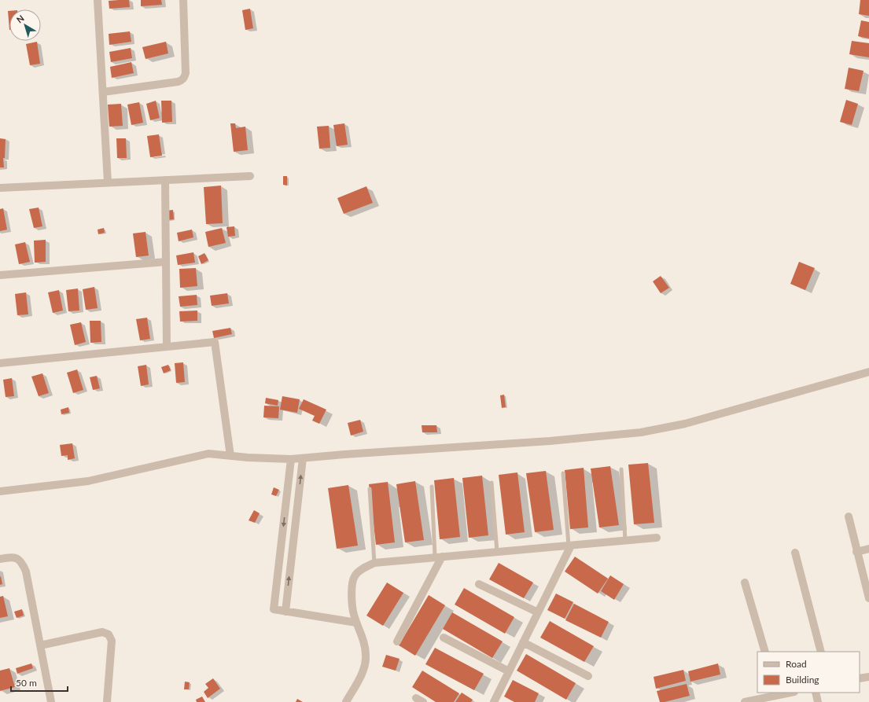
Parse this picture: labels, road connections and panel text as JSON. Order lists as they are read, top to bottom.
{
  "legend": ["Road", "Building"],
  "scale_bar": "50 m",
  "north": "top left"
}
